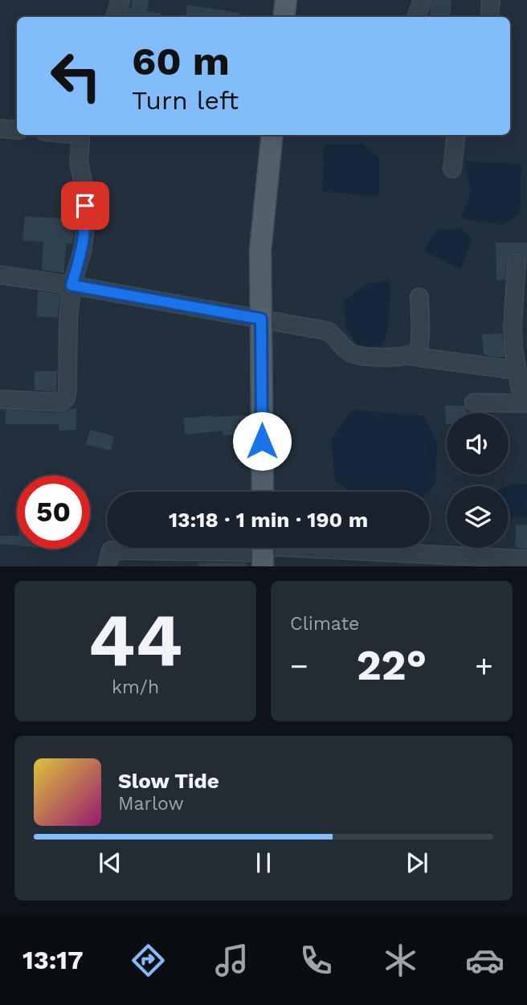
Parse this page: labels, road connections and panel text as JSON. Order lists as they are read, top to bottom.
{
  "page": {
    "turn": ["60 m", "Turn left"],
    "limit": "50",
    "trip": "13:18 · 1 min · 190 m",
    "tile": [
      ["44", "km/h"],
      "Climate"
    ],
    "heat": ["−", "22°", "+"],
    "song": ["Slow Tide", "Marlow"],
    "tabs": "13:17"
  }
}
